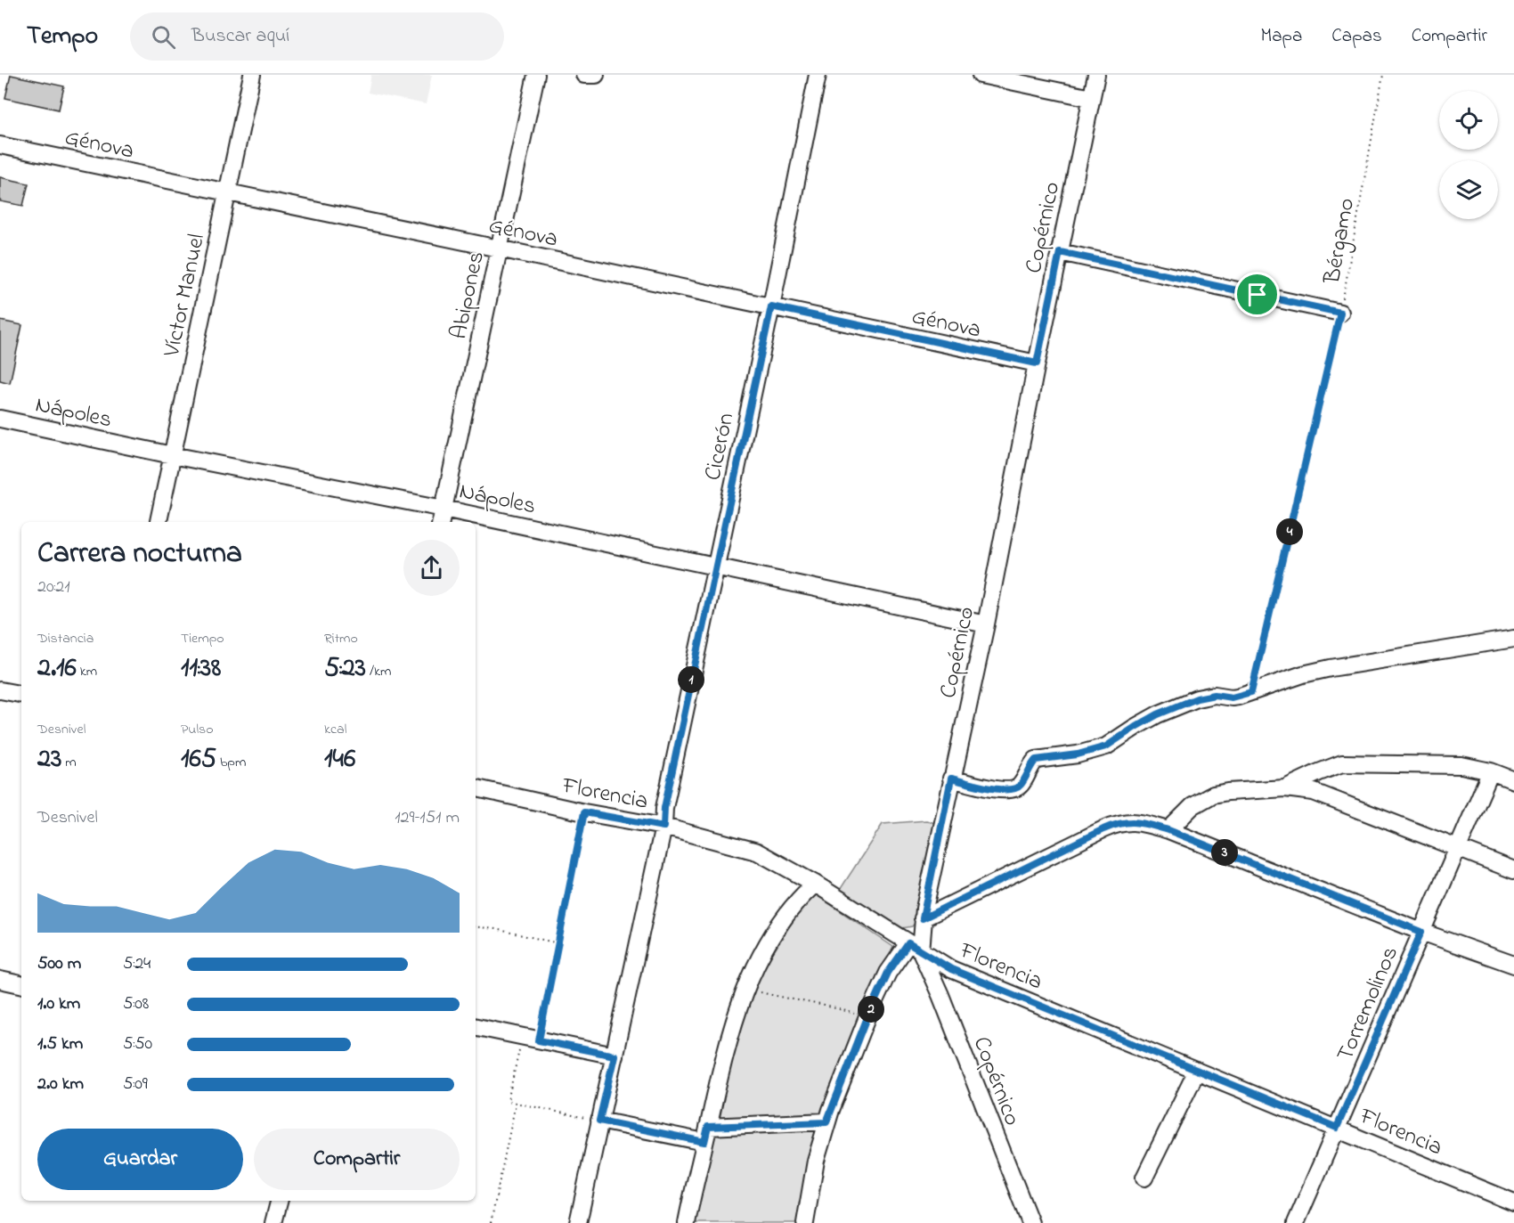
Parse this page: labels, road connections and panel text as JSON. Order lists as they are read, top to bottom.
{
  "streets": {
    "street": [
      "Génova",
      "Copérnico",
      "Víctor Manuel",
      "Abipones",
      "Nápoles",
      "Cicerón",
      "Florencia",
      "Torremolinos"
    ],
    "path": ["Bérgamo"]
  },
  "crossings": [
    ["Génova", "Copérnico"],
    ["Génova", "Víctor Manuel"],
    ["Génova", "Abipones"],
    ["Génova", "Cicerón"],
    ["Copérnico", "Nápoles"],
    ["Copérnico", "Florencia"],
    ["Víctor Manuel", "Nápoles"],
    ["Abipones", "Nápoles"],
    ["Nápoles", "Cicerón"],
    ["Cicerón", "Florencia"],
    ["Florencia", "Torremolinos"]
  ],
  "page": {
    "header": "Tempo",
    "search": "Buscar aquí",
    "nav": ["Mapa", "Capas", "Compartir"],
    "pins": [
      "4",
      "1",
      "3",
      "2"
    ],
    "heading": ["Carrera nocturna", "20:21"],
    "stats": [
      ["Distancia", "2.16 km"],
      ["Tiempo", "11:38"],
      ["Ritmo", "5:23 /km"],
      ["Desnivel", "23 m"],
      ["Pulso", "165 bpm"],
      ["kcal", "146"]
    ],
    "chart": ["Desnivel", "129–151 m"],
    "list": [
      {
        "name": "500 m",
        "note": "5:24"
      },
      {
        "name": "1.0 km",
        "note": "5:08"
      },
      {
        "name": "1.5 km",
        "note": "5:50"
      },
      {
        "name": "2.0 km",
        "note": "5:09"
      }
    ],
    "buttons": ["Guardar", "Compartir"]
  }
}
